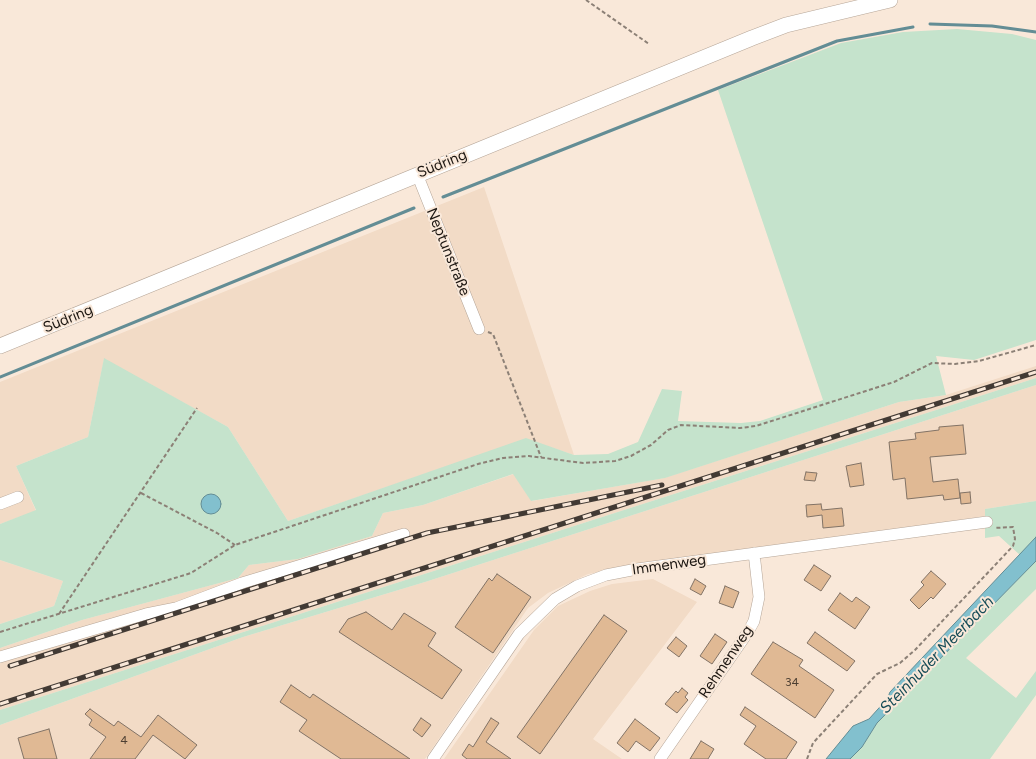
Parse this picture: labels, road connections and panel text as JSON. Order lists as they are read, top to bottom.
{
  "streets": {
    "main road": ["Südring"],
    "street": ["Neptunstraße", "Immenweg", "Rehmenweg"]
  },
  "crossings": [
    ["Südring", "Neptunstraße"],
    ["Immenweg", "Rehmenweg"]
  ],
  "water": ["Steinhuder Meerbach"],
  "house_numbers": ["34", "4"]
}
